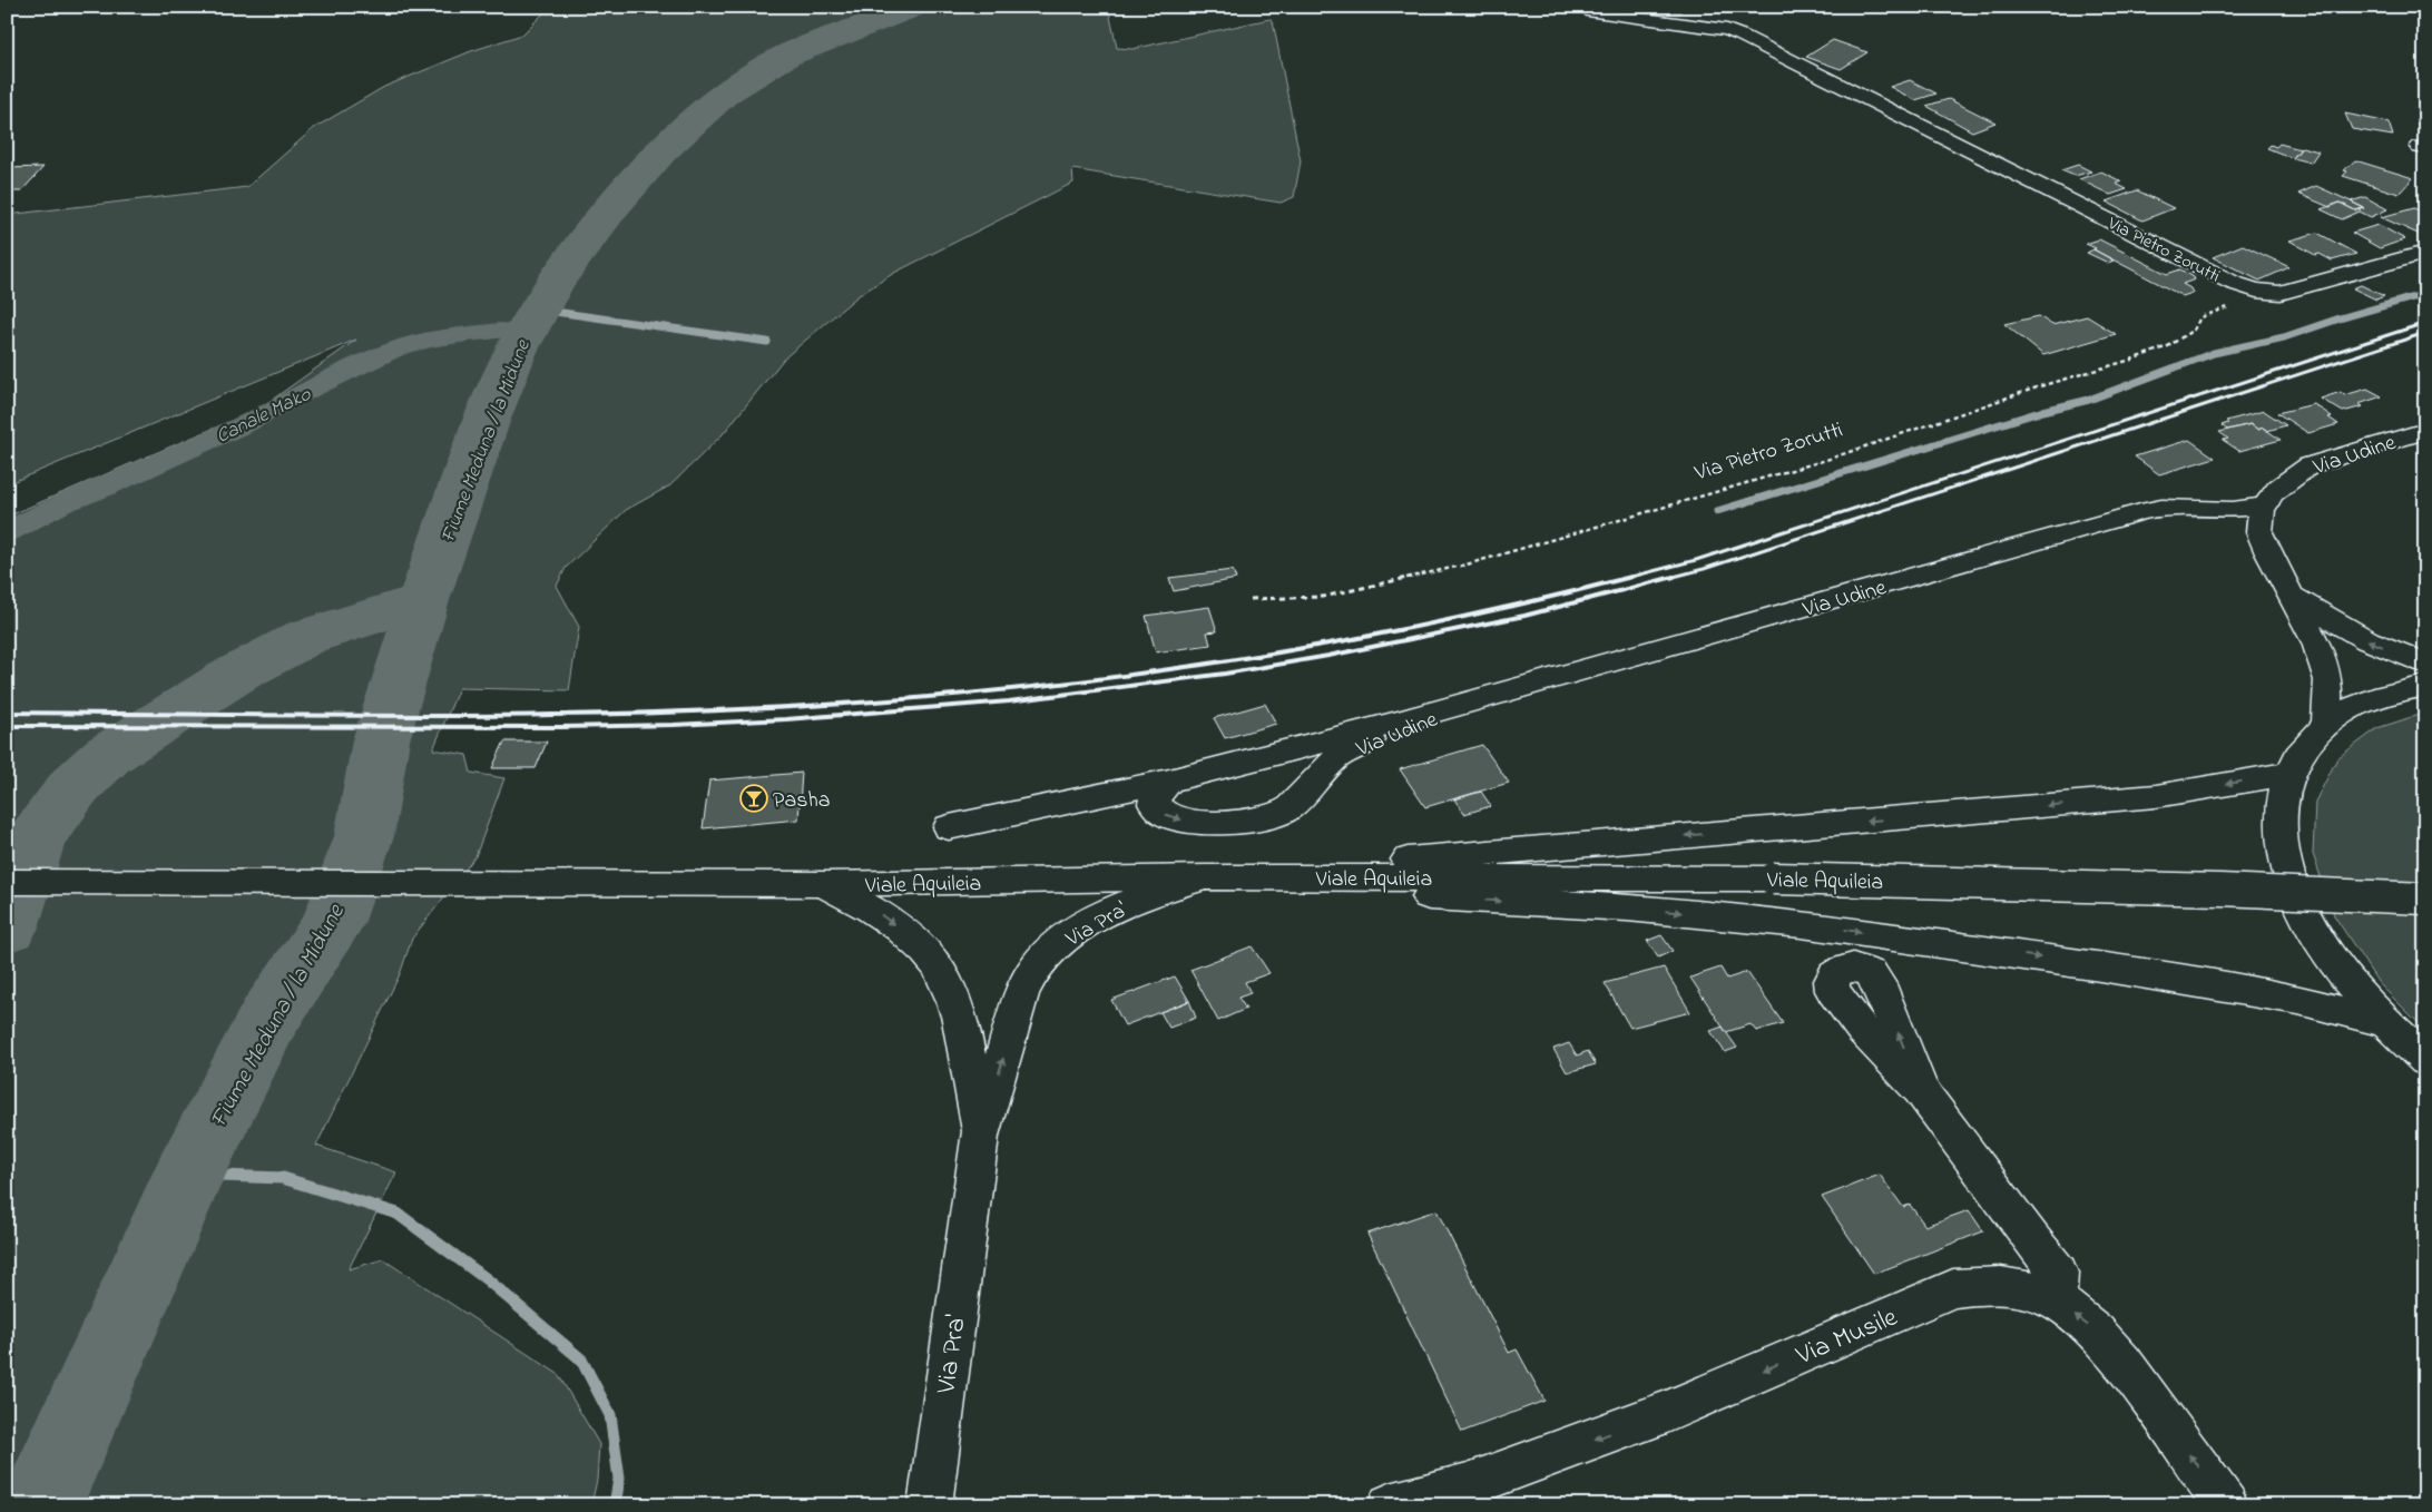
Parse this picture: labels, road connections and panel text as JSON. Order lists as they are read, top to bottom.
{
  "streets": {
    "main road": [
      "Via Pietro Zorutti",
      "Via Udine",
      "Viale Aquileia",
      "Via Pra'",
      "Via Musile"
    ]
  },
  "crossings": [
    ["Viale Aquileia", "Via Pra'"]
  ],
  "one_way": ["Via Musile"],
  "water": ["Canale Mako", "Fiume Meduna / la Midune"],
  "places": {
    "bar": ["Pasha"]
  }
}
